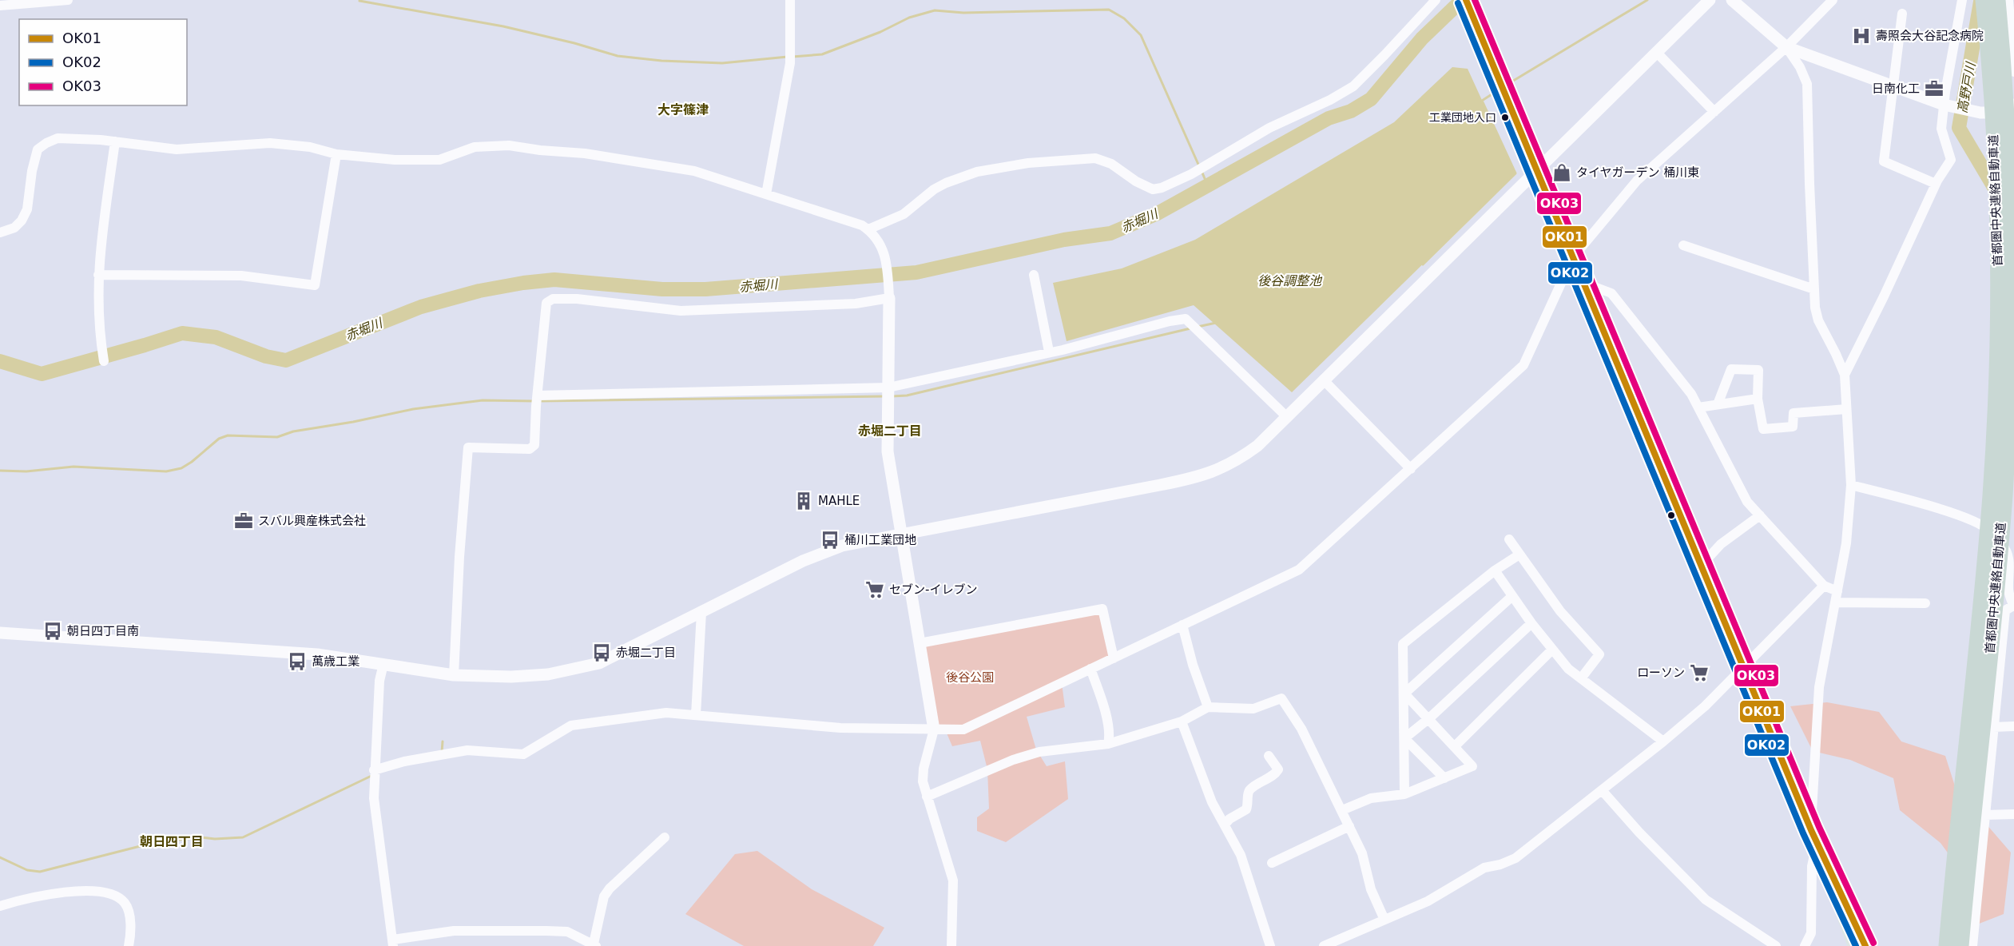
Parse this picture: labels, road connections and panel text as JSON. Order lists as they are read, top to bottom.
{
  "streets": {
    "highway": ["首都圏中央連絡自動車道"]
  },
  "districts": ["大字篠津", "赤堀二丁目", "朝日四丁目"],
  "water": ["高野戸川", "赤堀川", "後谷調整池"],
  "parks": ["後谷公園"],
  "places": {
    "hospital": ["壽照会大谷記念病院"],
    "office": ["日南化工", "スバル興産株式会社"],
    "other": ["工業団地入口"],
    "shop": ["タイヤガーデン 桶川東"],
    "building": ["MAHLE"],
    "bus stop": [
      "桶川工業団地",
      "朝日四丁目南",
      "赤堀二丁目",
      "萬歳工業"
    ],
    "supermarket": ["セブン-イレブン", "ローソン"]
  },
  "lines": ["transit line OK01", "transit line OK03", "transit line OK02"],
  "legend": ["OK01", "OK02", "OK03"]
}
